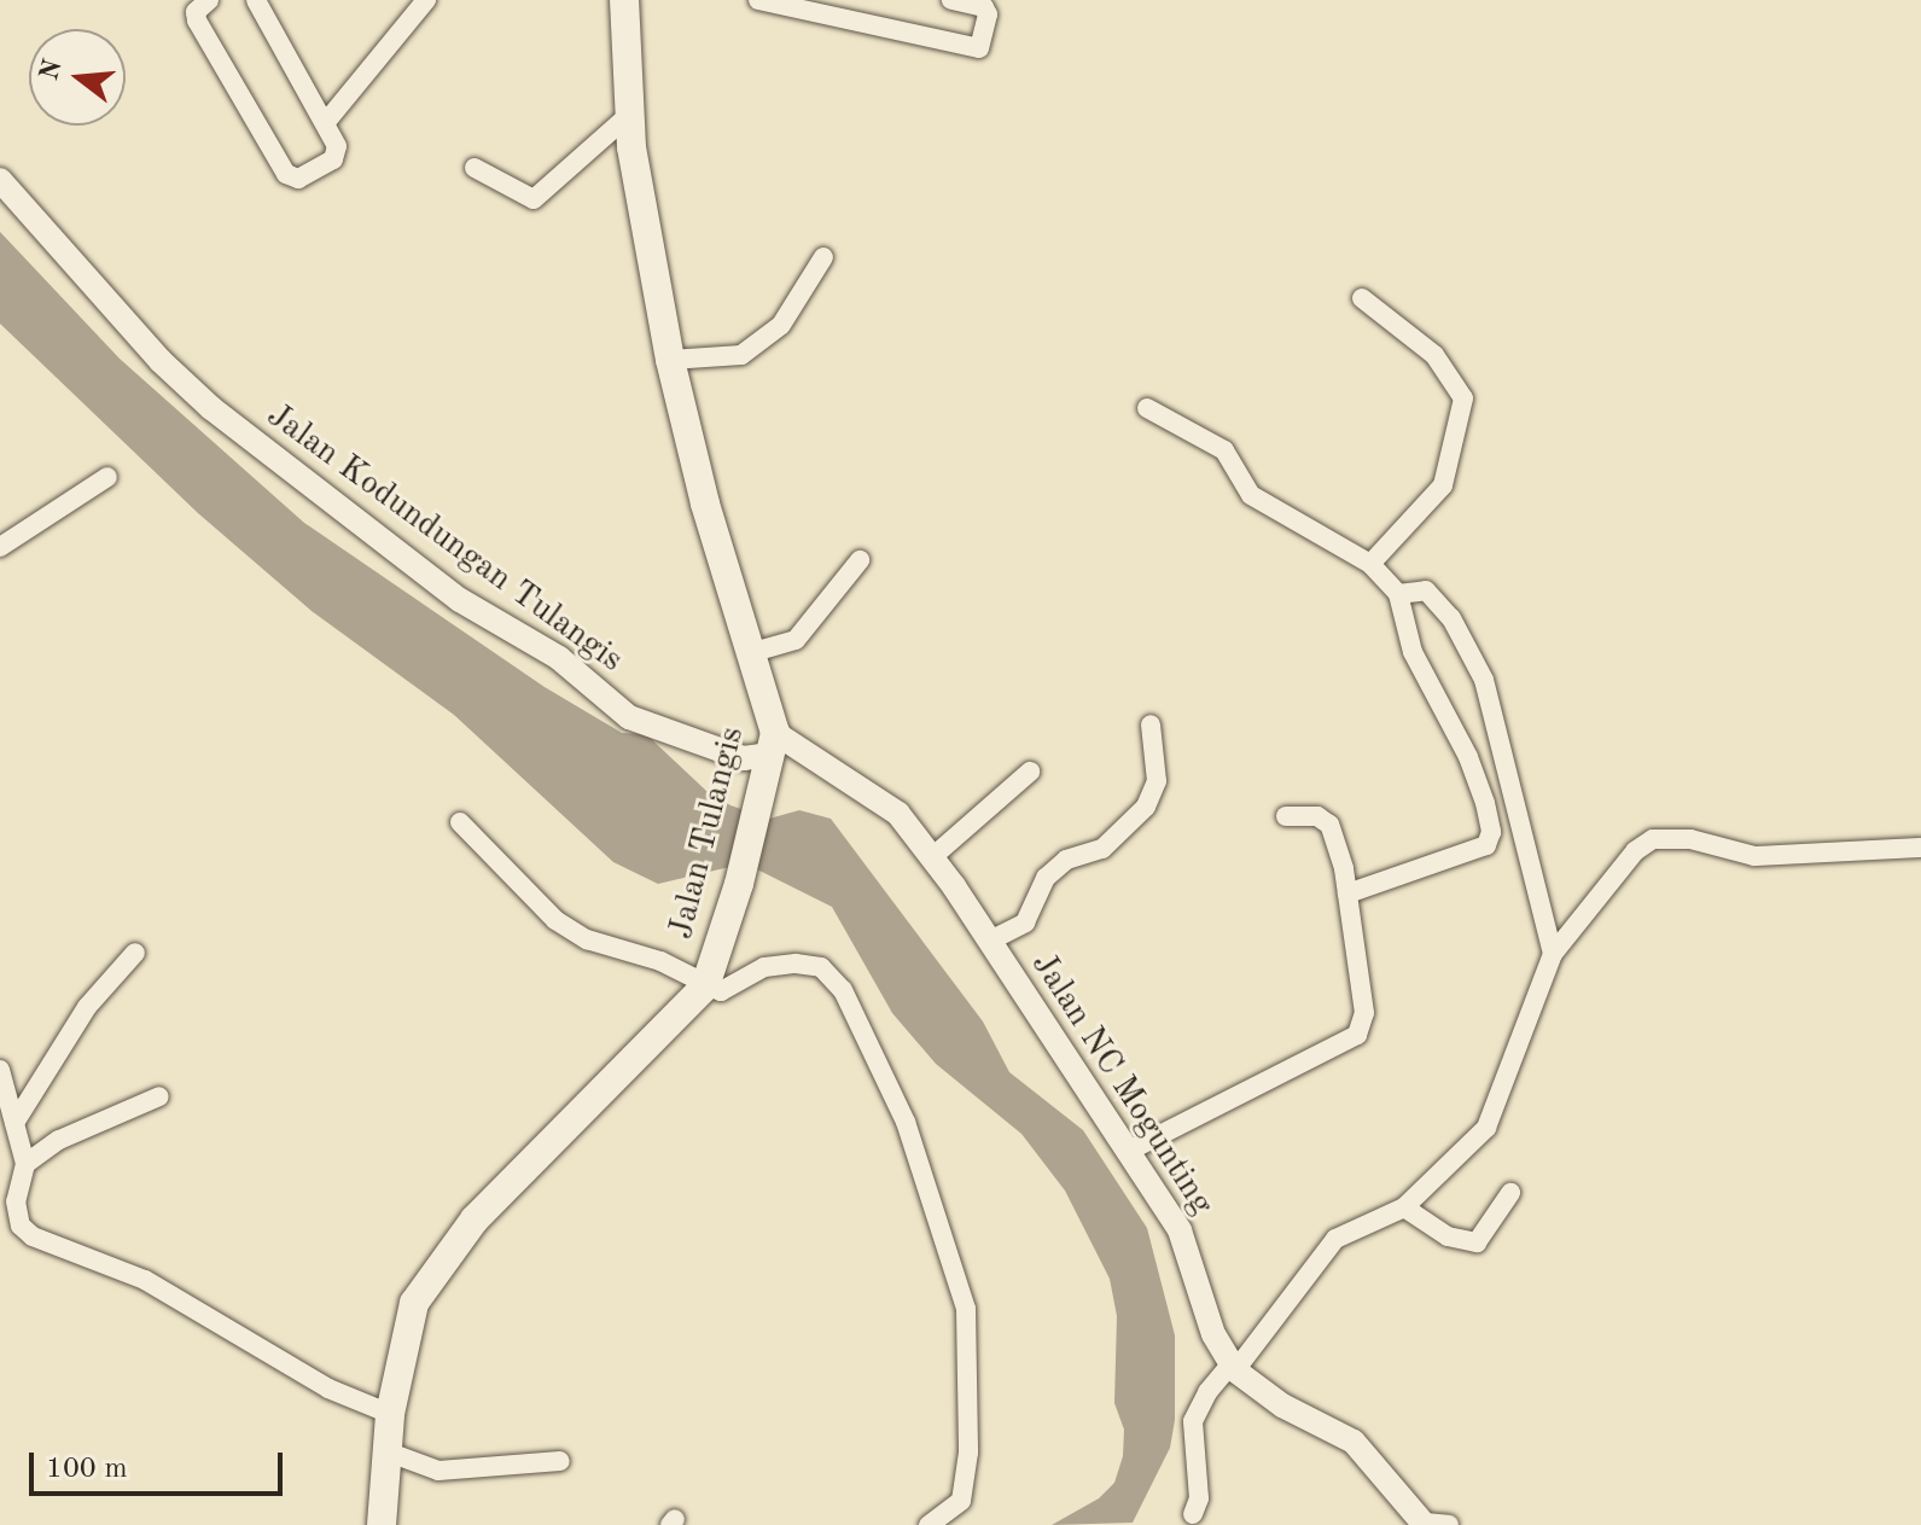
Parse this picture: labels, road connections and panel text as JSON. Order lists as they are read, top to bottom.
{
  "streets": {
    "main road": ["Jalan Tulangis"],
    "street": ["Jalan Kodundungan Tulangis", "Jalan NC Mogunting"]
  },
  "crossings": [
    ["Jalan Kodundungan Tulangis", "Jalan Tulangis"],
    ["Jalan Kodundungan Tulangis", "Jalan NC Mogunting"],
    ["Jalan Tulangis", "Jalan NC Mogunting"]
  ],
  "scale_bar": "100 m",
  "north": "left"
}
